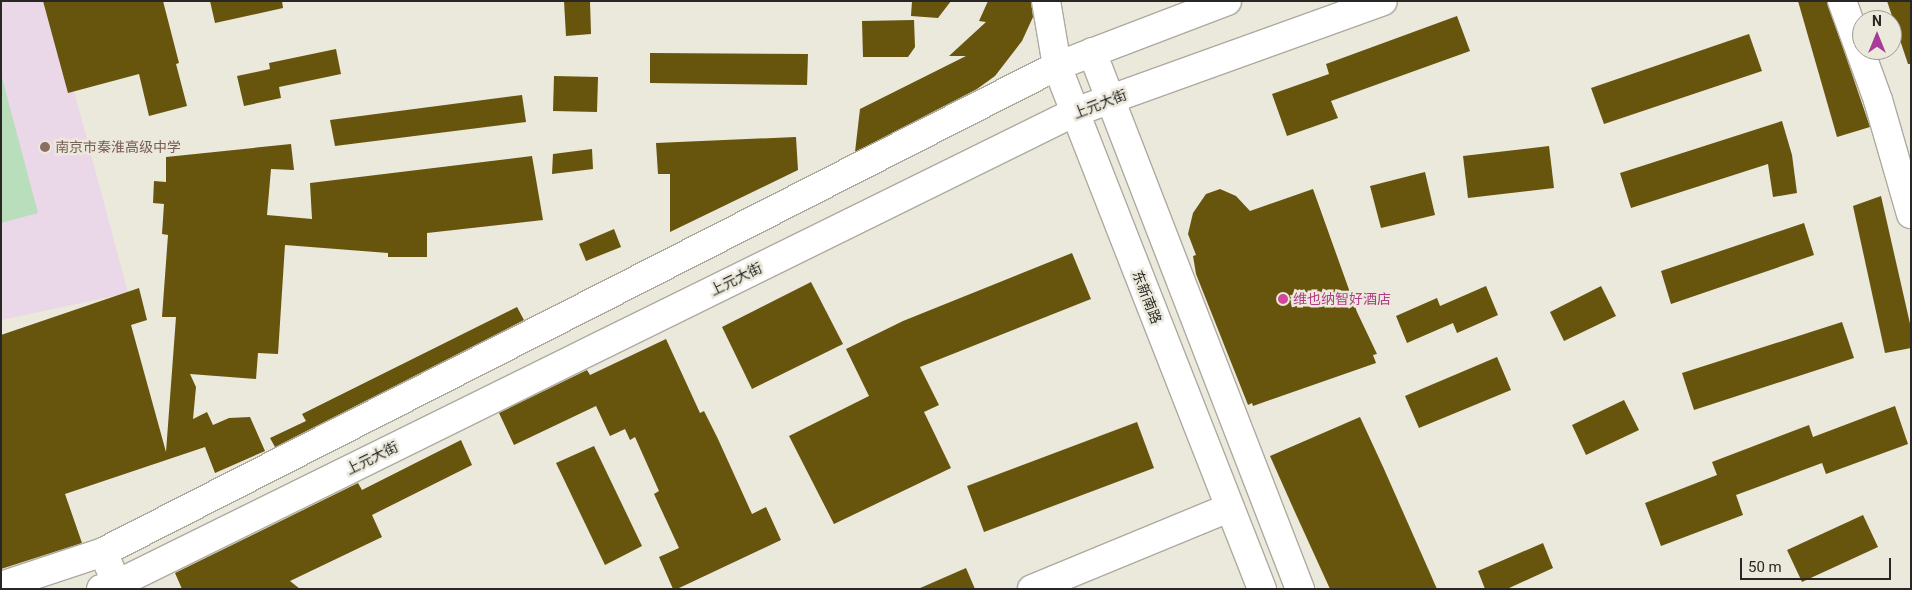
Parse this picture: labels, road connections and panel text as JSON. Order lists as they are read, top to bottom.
{
  "streets": {
    "main road": ["上元大街", "东新南路"]
  },
  "crossings": [
    ["上元大街", "东新南路"]
  ],
  "places": ["南京市秦淮高级中学", "维也纳智好酒店"],
  "scale_bar": "50 m",
  "north": "top"
}
